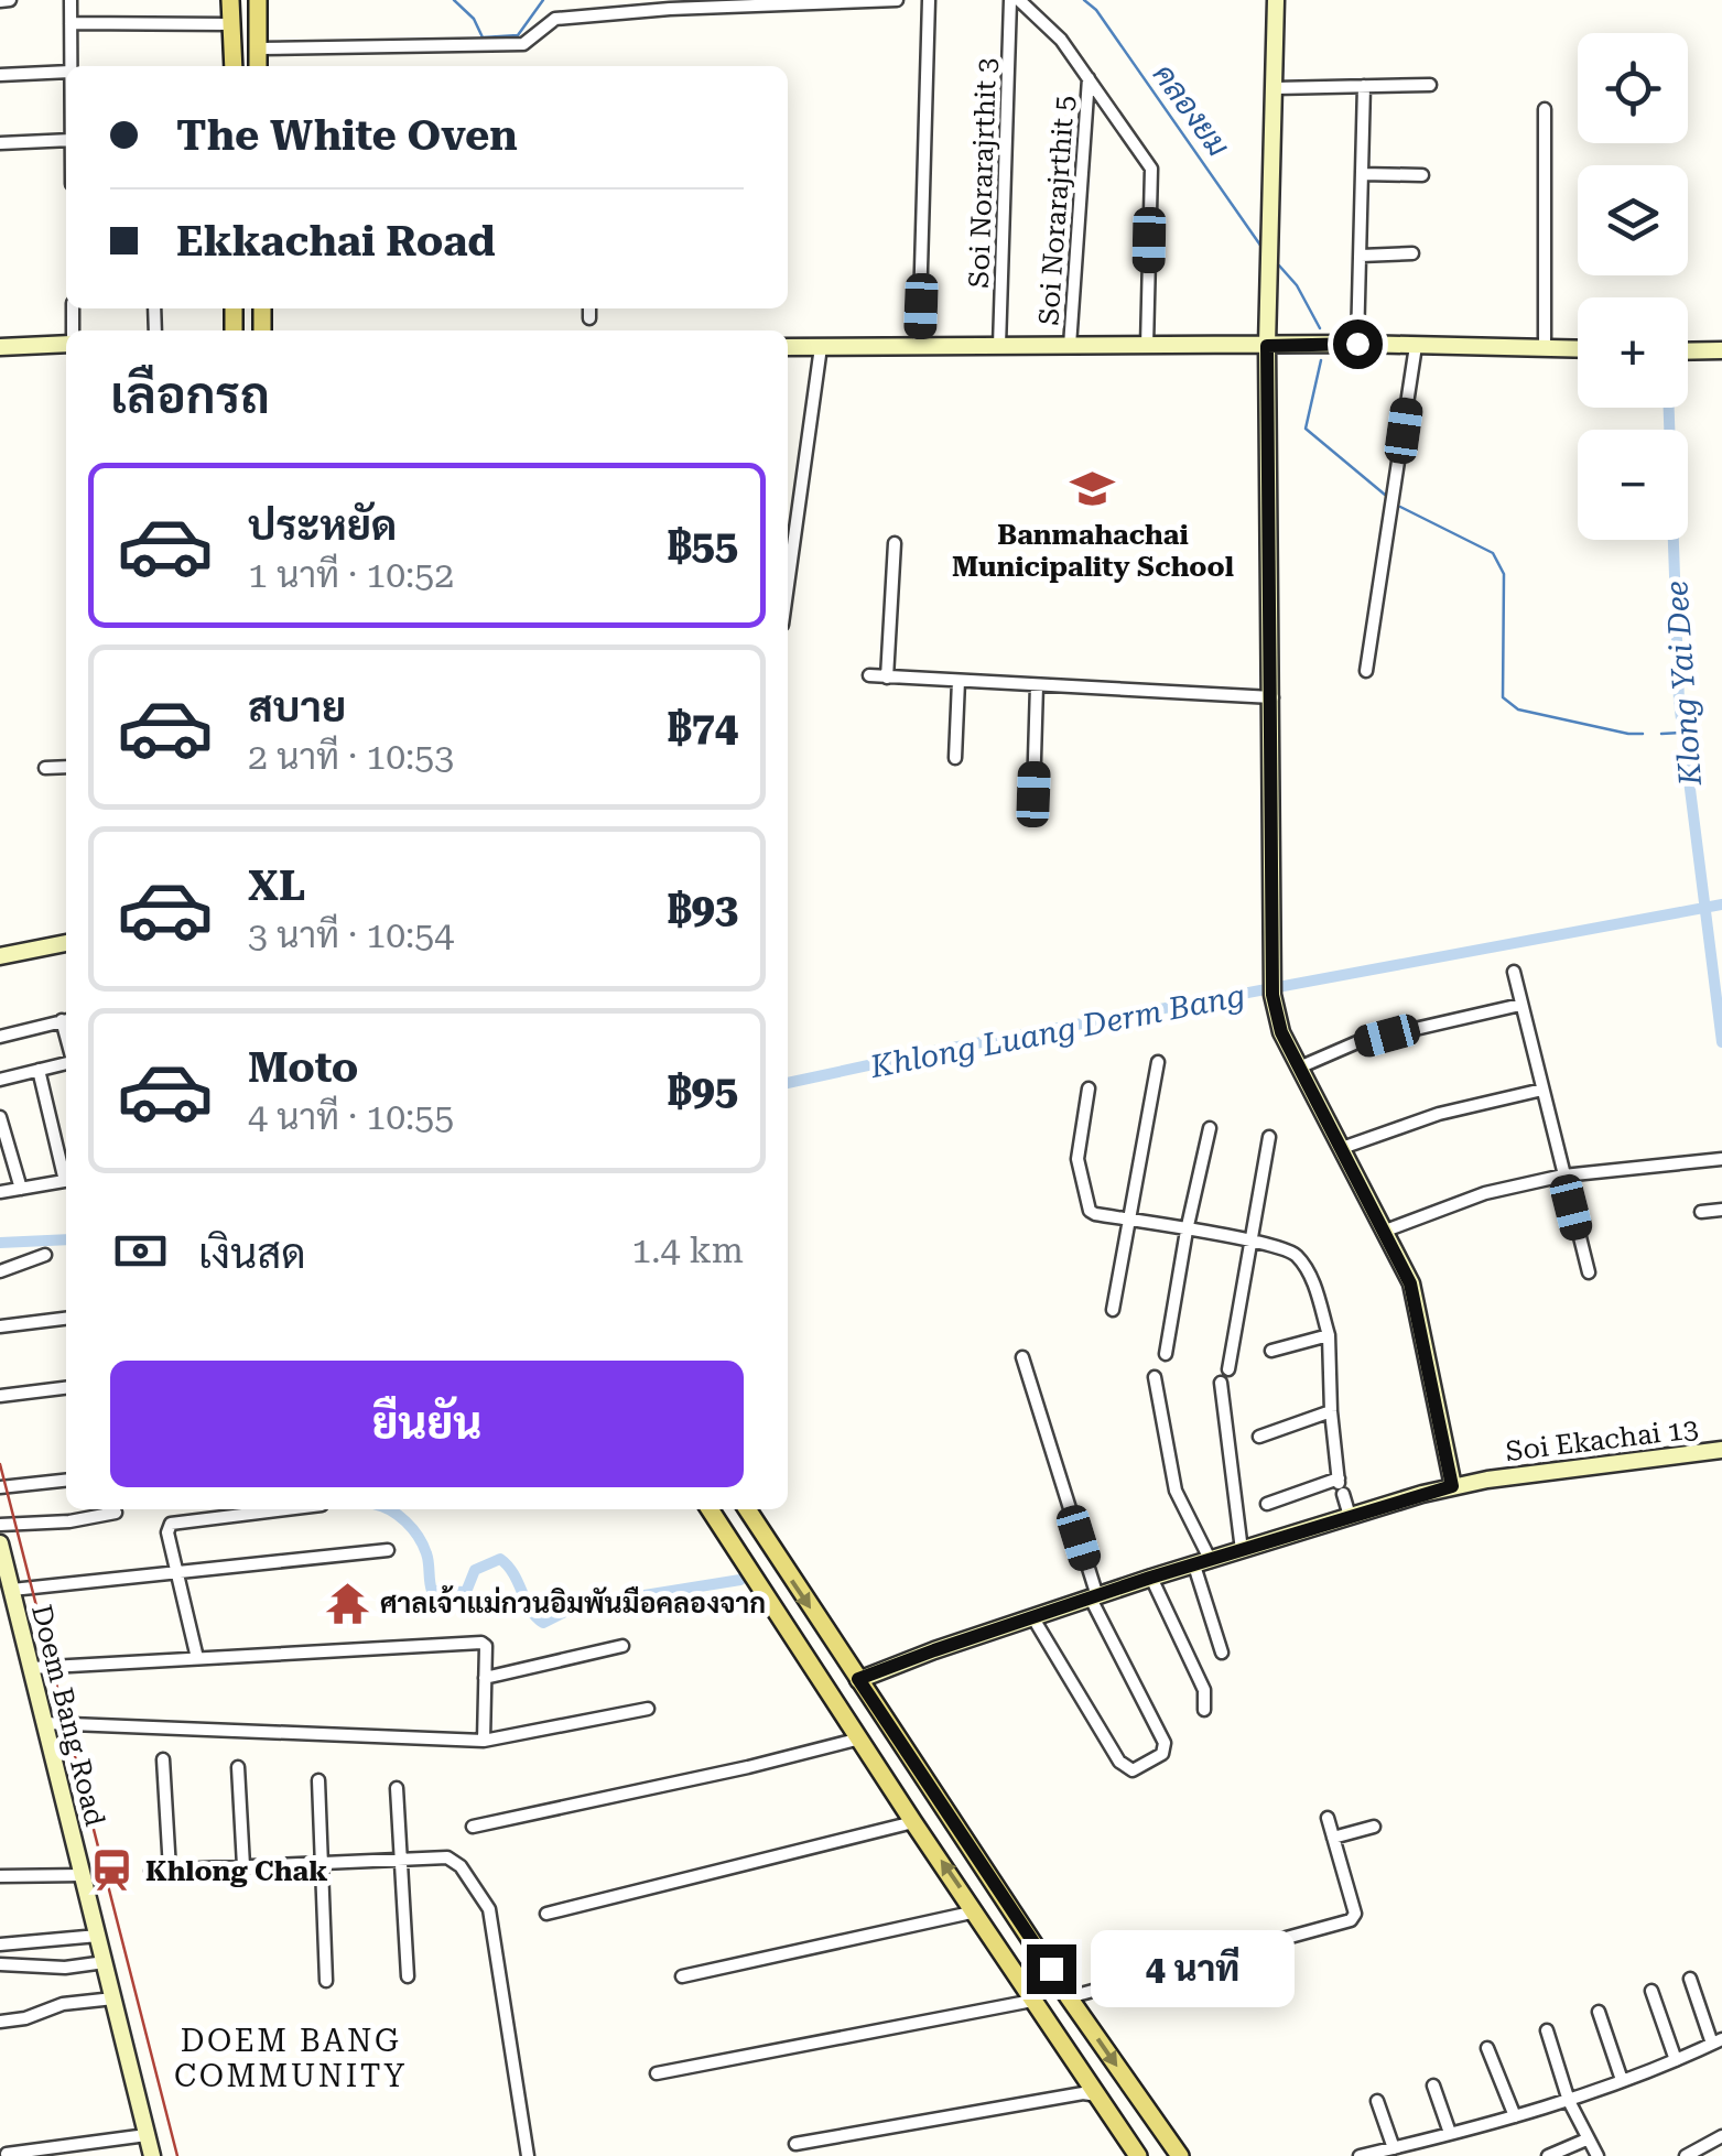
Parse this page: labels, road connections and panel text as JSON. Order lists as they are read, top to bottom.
{
  "streets": {
    "street": [
      "Soi Norarajrthit 3",
      "Soi Norarajrthit 5",
      "Soi Ekachai 13",
      "Doem Bang Road"
    ]
  },
  "districts": ["DOEM BANG COMMUNITY"],
  "water": ["คลองยม", "Klong Yai Dee", "Khlong Luang Derm Bang"],
  "places": {
    "school or university": ["Banmahachai Municipality School"],
    "temple": ["ศาลเจ้าแม่กวนอิมพันมือคลองจาก"],
    "station": ["Khlong Chak"]
  },
  "page": {
    "map_buttons": ["+", "−"],
    "banner": ["The White Oven", "Ekkachai Road"],
    "heading": "เลือกรถ",
    "list": [
      {
        "name": "ประหยัด",
        "note": "1 นาที · 10:52",
        "value": "฿55"
      },
      {
        "name": "สบาย",
        "note": "2 นาที · 10:53",
        "value": "฿74"
      },
      {
        "name": "XL",
        "note": "3 นาที · 10:54",
        "value": "฿93"
      },
      {
        "name": "Moto",
        "note": "4 นาที · 10:55",
        "value": "฿95"
      }
    ],
    "pay": ["เงินสด", "1.4 km"],
    "buttons": "ยืนยัน",
    "bubble": "4 นาที"
  }
}
